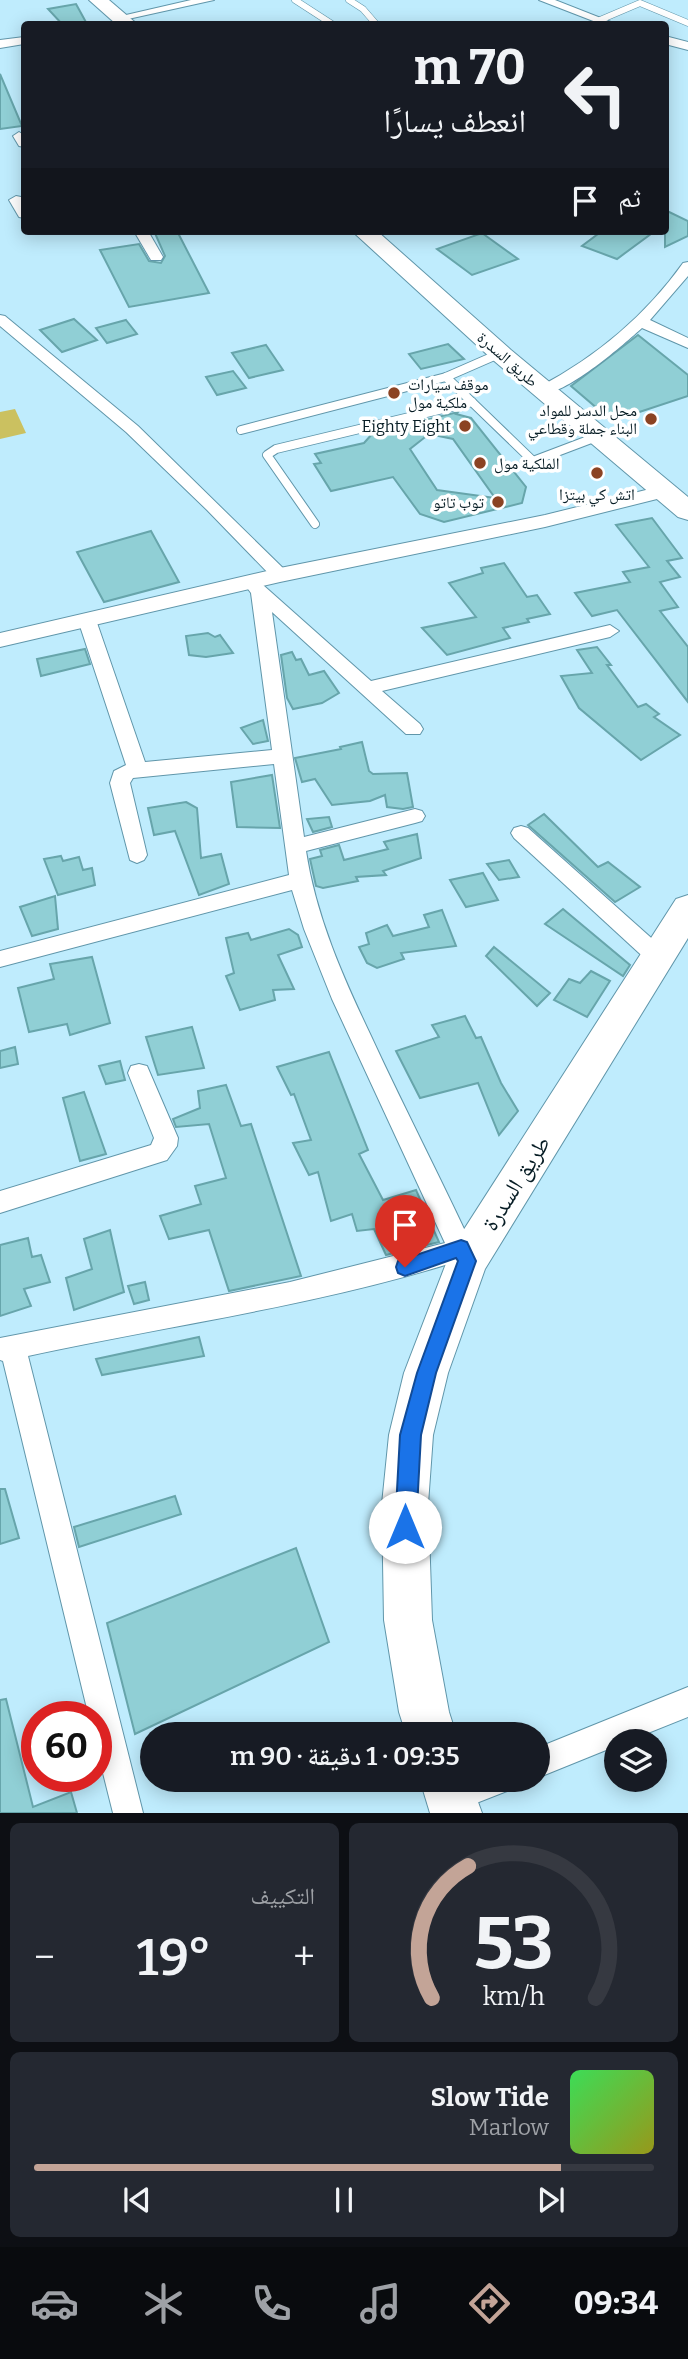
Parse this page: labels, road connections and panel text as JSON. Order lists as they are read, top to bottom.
{
  "streets": {
    "main road": ["طريق السدرة"]
  },
  "places": [
    "موقف سيارات ملكية مول",
    "محل الدسر للمواد البناء جملة وقطاعي",
    "Eighty Eight",
    "الملكية مول",
    "اتش كي بيتزا",
    "توب تاتو"
  ],
  "page": {
    "turn": ["70 m", "انعطف يسارًا"],
    "then": "ثم",
    "limit": "60",
    "trip": "09:35 · 1 دقيقة · 90 m",
    "tile": "التكييف",
    "heat": ["−", "19°", "+"],
    "song": ["Slow Tide", "Marlow"],
    "tabs": "09:34",
    "gauge": ["53", "km/h"]
  }
}
